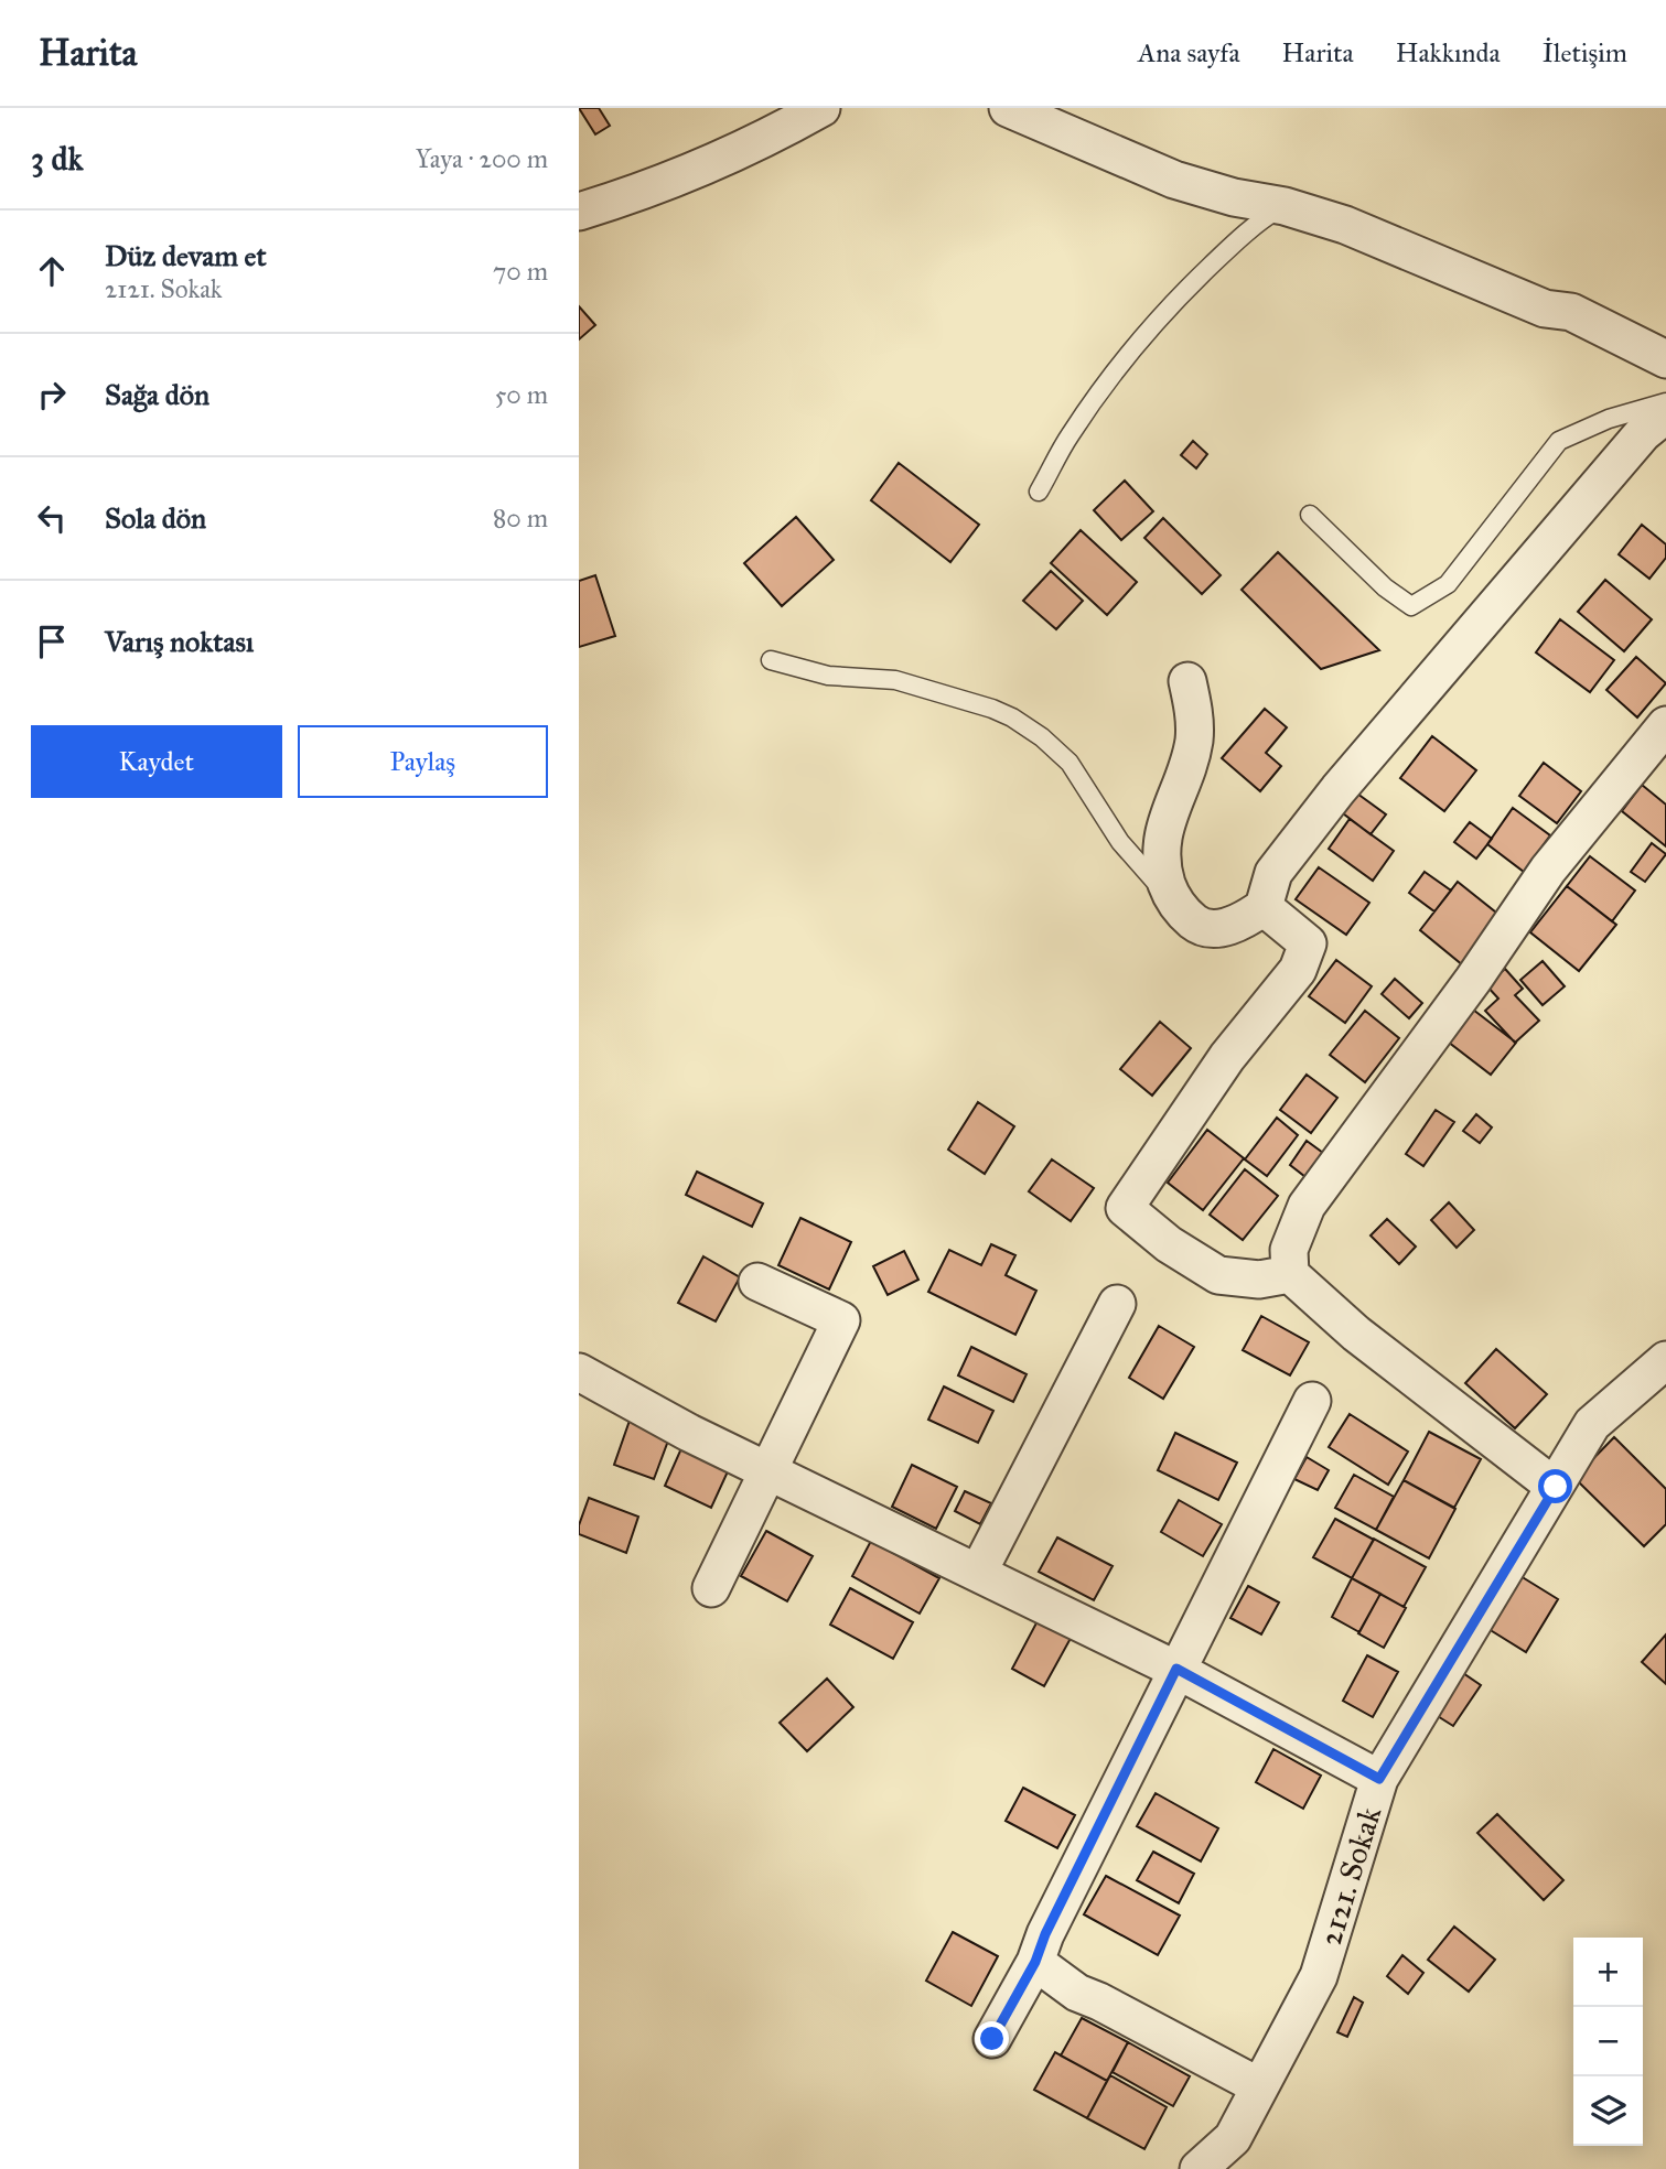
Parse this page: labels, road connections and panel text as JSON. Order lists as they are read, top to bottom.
{
  "streets": {
    "street": ["2121. Sokak"]
  },
  "page": {
    "header": "Harita",
    "nav": [
      "Ana sayfa",
      "Harita",
      "Hakkında",
      "İletişim"
    ],
    "heading": ["3 dk", "Yaya · 200 m"],
    "list": [
      ["Düz devam et", "2121. Sokak", "70 m"],
      ["Sağa dön", "50 m"],
      ["Sola dön", "80 m"],
      "Varış noktası"
    ],
    "buttons": ["Kaydet", "Paylaş"],
    "map_buttons": ["+", "−"]
  }
}
